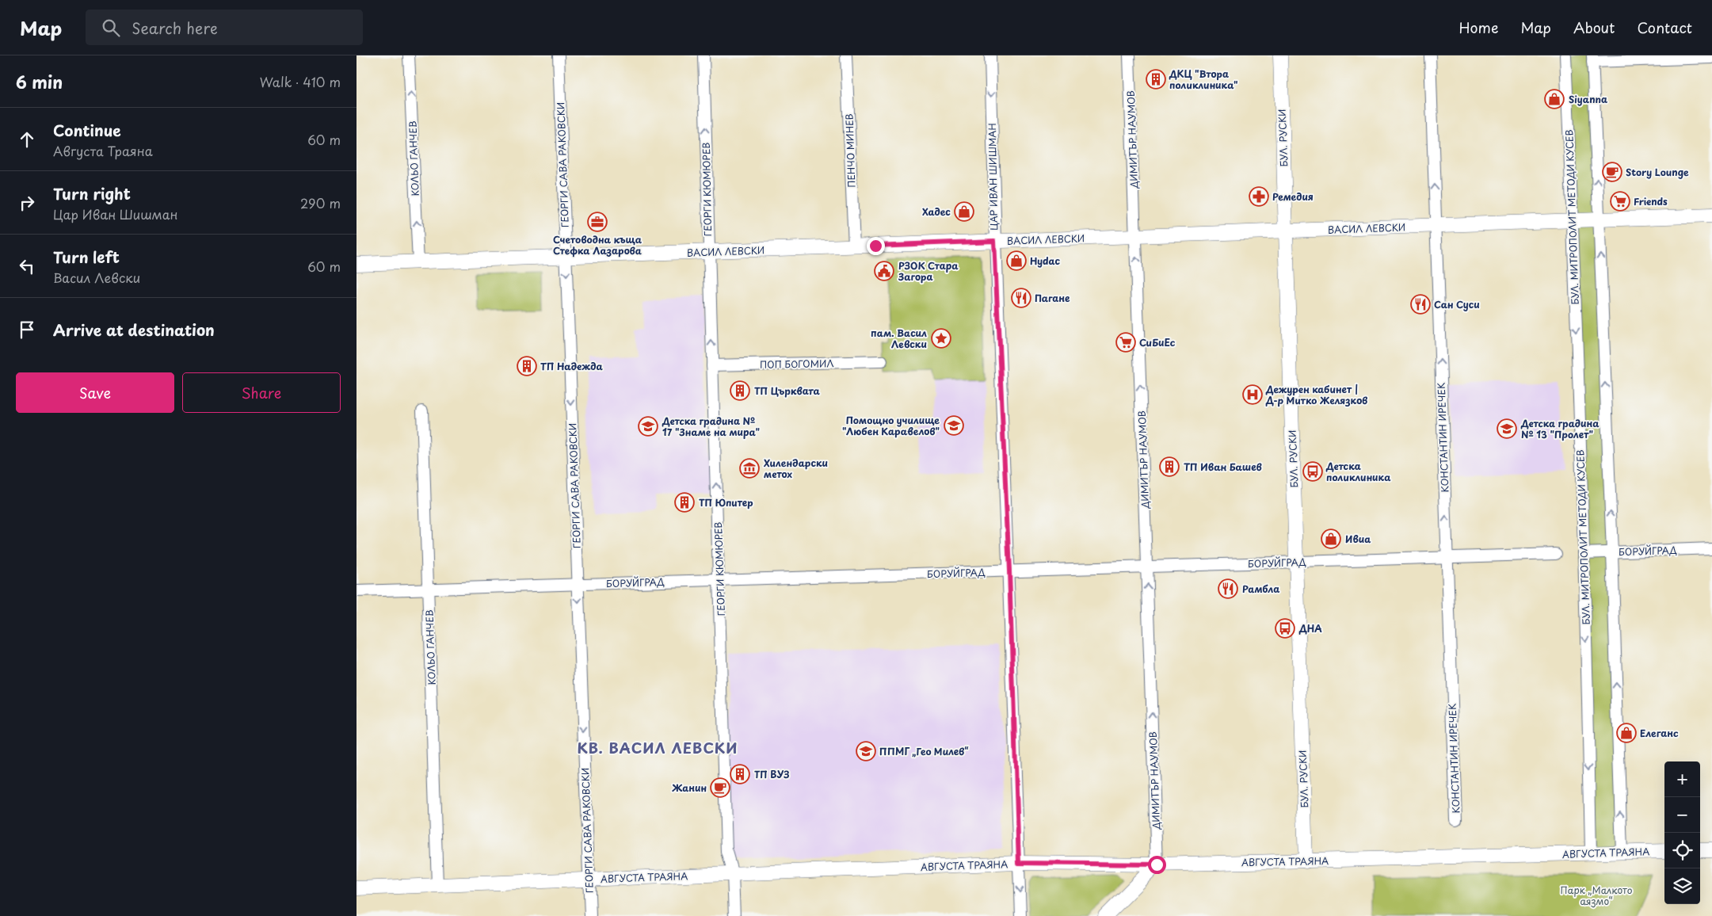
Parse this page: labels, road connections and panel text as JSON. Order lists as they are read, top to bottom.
{
  "streets": {
    "street": [
      "БУЛ. РУСКИ",
      "ДИМИТЪР НАУМОВ",
      "ПЕНЧО МИНЕВ",
      "КОЛЬО ГАНЧЕВ",
      "ГЕОРГИ САВА РАКОВСКИ",
      "ЦАР ИВАН ШИШМАН",
      "ГЕОРГИ КЮМЮРЕВ",
      "БУЛ. МИТРОПОЛИТ МЕТОДИ КУСЕВ",
      "ВАСИЛ ЛЕВСКИ",
      "ПОП БОГОМИЛ",
      "КОНСТАНТИН ИРЕЧЕК",
      "БОРУЙГРАД",
      "АВГУСТА ТРАЯНА"
    ]
  },
  "crossings": [
    ["БУЛ. РУСКИ", "ВАСИЛ ЛЕВСКИ"],
    ["БУЛ. РУСКИ", "БОРУЙГРАД"],
    ["БУЛ. РУСКИ", "АВГУСТА ТРАЯНА"],
    ["ДИМИТЪР НАУМОВ", "ВАСИЛ ЛЕВСКИ"],
    ["ДИМИТЪР НАУМОВ", "БОРУЙГРАД"],
    ["ДИМИТЪР НАУМОВ", "АВГУСТА ТРАЯНА"],
    ["ПЕНЧО МИНЕВ", "ВАСИЛ ЛЕВСКИ"],
    ["КОЛЬО ГАНЧЕВ", "ВАСИЛ ЛЕВСКИ"],
    ["КОЛЬО ГАНЧЕВ", "БОРУЙГРАД"],
    ["КОЛЬО ГАНЧЕВ", "АВГУСТА ТРАЯНА"],
    ["ГЕОРГИ САВА РАКОВСКИ", "ВАСИЛ ЛЕВСКИ"],
    ["ГЕОРГИ САВА РАКОВСКИ", "БОРУЙГРАД"],
    ["ГЕОРГИ САВА РАКОВСКИ", "АВГУСТА ТРАЯНА"],
    ["ЦАР ИВАН ШИШМАН", "ВАСИЛ ЛЕВСКИ"],
    ["ЦАР ИВАН ШИШМАН", "БОРУЙГРАД"],
    ["ЦАР ИВАН ШИШМАН", "АВГУСТА ТРАЯНА"],
    ["ГЕОРГИ КЮМЮРЕВ", "ВАСИЛ ЛЕВСКИ"],
    ["ГЕОРГИ КЮМЮРЕВ", "ПОП БОГОМИЛ"],
    ["ГЕОРГИ КЮМЮРЕВ", "БОРУЙГРАД"],
    ["ГЕОРГИ КЮМЮРЕВ", "АВГУСТА ТРАЯНА"],
    ["БУЛ. МИТРОПОЛИТ МЕТОДИ КУСЕВ", "ВАСИЛ ЛЕВСКИ"],
    ["БУЛ. МИТРОПОЛИТ МЕТОДИ КУСЕВ", "БОРУЙГРАД"],
    ["БУЛ. МИТРОПОЛИТ МЕТОДИ КУСЕВ", "АВГУСТА ТРАЯНА"],
    ["ВАСИЛ ЛЕВСКИ", "КОНСТАНТИН ИРЕЧЕК"],
    ["КОНСТАНТИН ИРЕЧЕК", "БОРУЙГРАД"]
  ],
  "one_way": [
    "ДИМИТЪР НАУМОВ",
    "ГЕОРГИ САВА РАКОВСКИ",
    "ГЕОРГИ КЮМЮРЕВ",
    "КОНСТАНТИН ИРЕЧЕК"
  ],
  "districts": ["КВ. ВАСИЛ ЛЕВСКИ"],
  "parks": ["Парк „Малкото аязмо“"],
  "places": {
    "building": [
      "ДКЦ \"Втора поликлиника\"",
      "ТП Надежда",
      "ТП Църквата",
      "ТП Иван Башев",
      "ТП Юпитер",
      "ТП ВУЗ"
    ],
    "shop": [
      "Siyanna",
      "Хадес",
      "Hydac",
      "Ивиа",
      "Елеганс"
    ],
    "cafe": ["Story Lounge", "Жанин"],
    "pharmacy": ["Ремедия"],
    "supermarket": ["Friends", "СиБиЕс"],
    "office": ["Счетоводна къща Стефка Лазарова"],
    "public building": ["РЗОК Стара Загора"],
    "restaurant": ["Пагане", "Сан Суси", "Рамбла"],
    "place": ["пам. Васил Левски"],
    "hospital": ["Дежурен кабинет | Д-р Митко Желязков"],
    "school or university": [
      "Помощно училище \"Любен Каравелов\"",
      "Детска градина № 17 \"Знаме на мира\"",
      "Детска градина № 13 \"Пролет\"",
      "ППМГ „Гео Милев“"
    ],
    "museum": ["Хилендарски метох"],
    "bus stop": ["Детска поликлиника", "ДНА"]
  },
  "page": {
    "header": "Map",
    "search": "Search here",
    "nav": [
      "Home",
      "Map",
      "About",
      "Contact"
    ],
    "heading": ["6 min", "Walk · 410 m"],
    "list": [
      ["Continue", "Августа Траяна", "60 m"],
      ["Turn right", "Цар Иван Шишман", "290 m"],
      ["Turn left", "Васил Левски", "60 m"],
      "Arrive at destination"
    ],
    "buttons": ["Save", "Share"],
    "map_buttons": ["+", "−"]
  }
}
